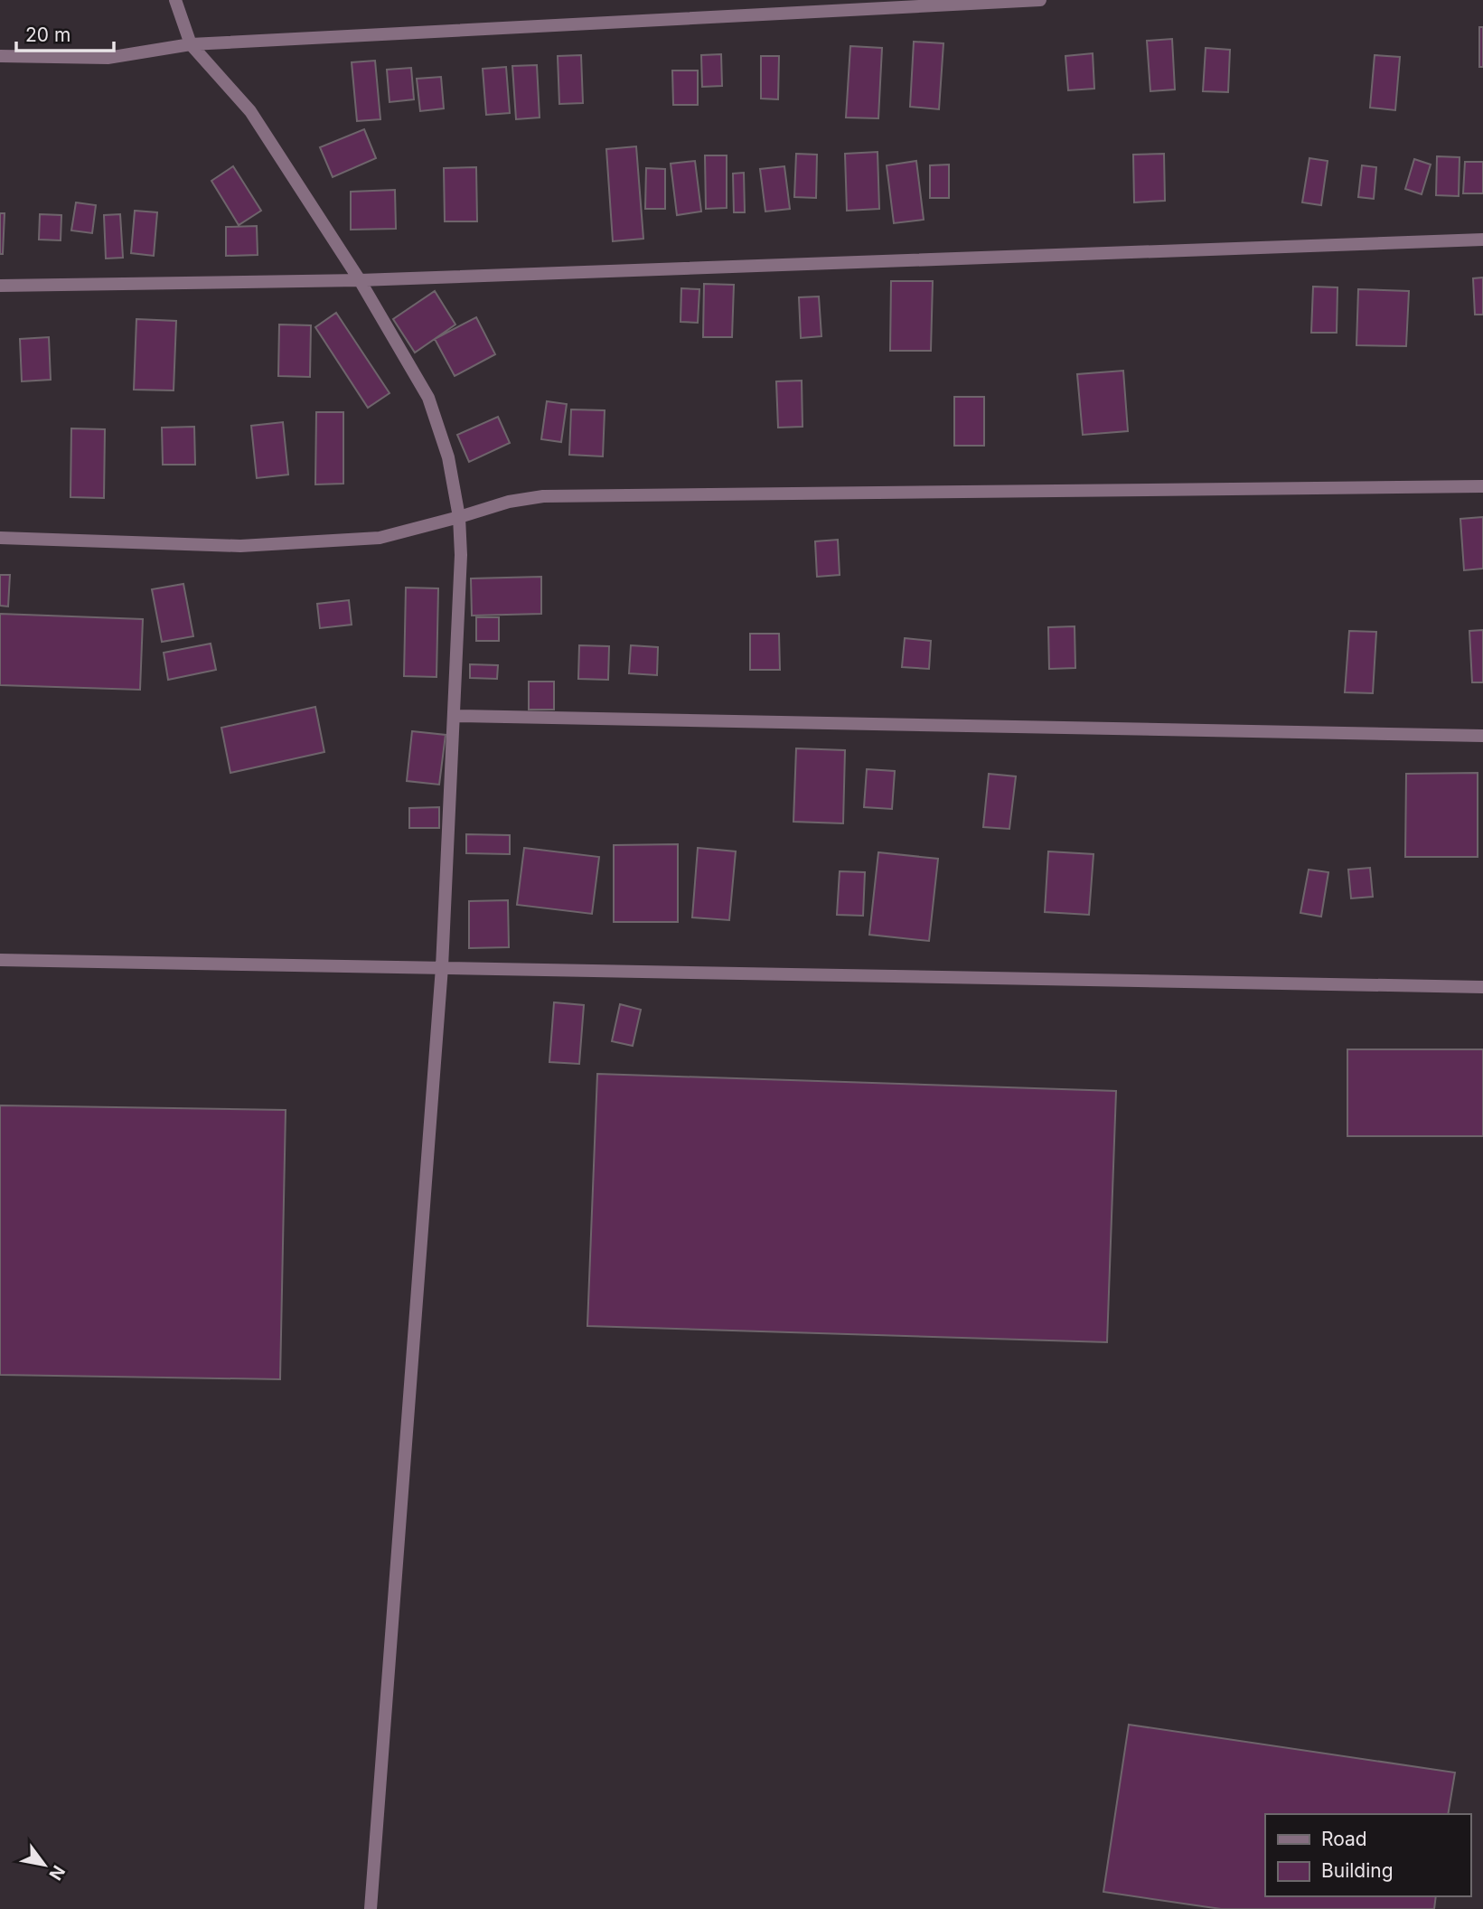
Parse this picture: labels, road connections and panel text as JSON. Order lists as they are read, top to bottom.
{
  "legend": ["Road", "Building"],
  "scale_bar": "20 m",
  "north": "bottom right"
}
